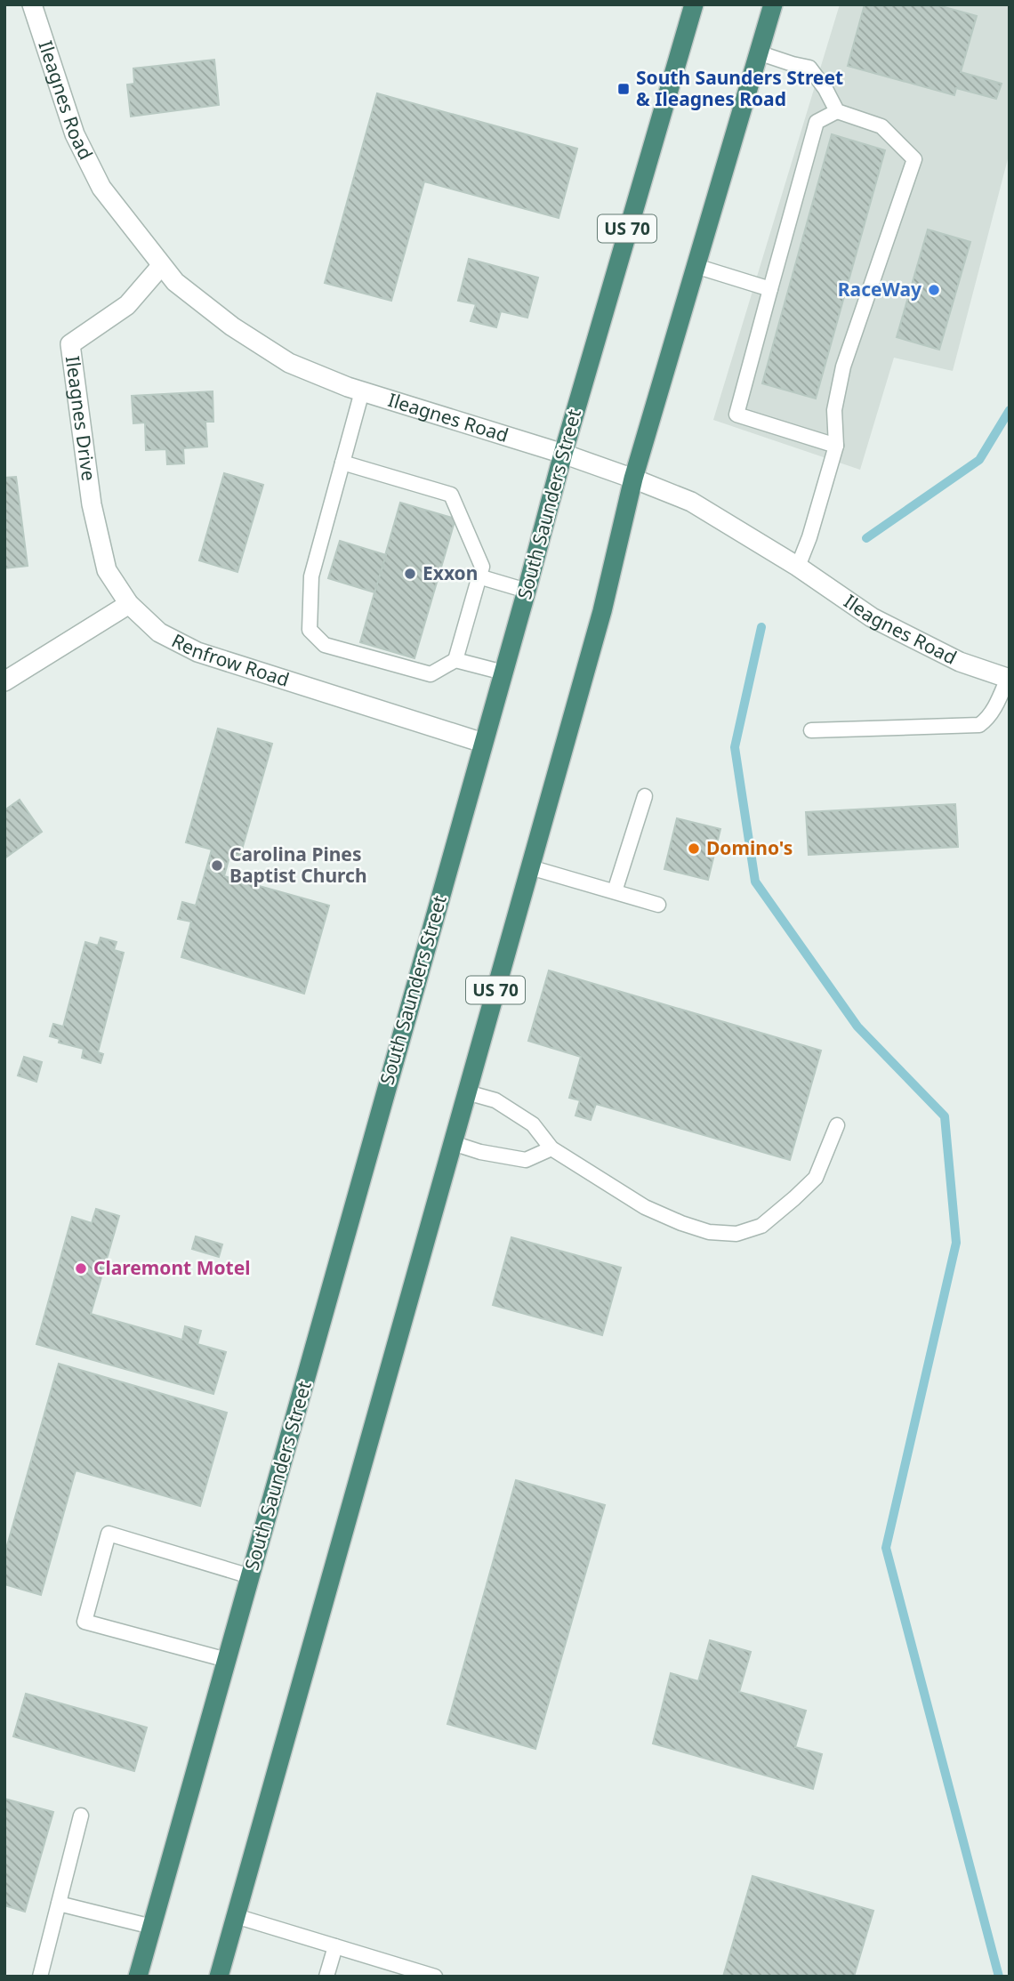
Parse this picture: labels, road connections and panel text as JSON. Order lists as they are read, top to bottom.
{
  "streets": {
    "highway": ["US 70", "South Saunders Street"],
    "street": ["Ileagnes Road", "Ileagnes Drive", "Renfrow Road"]
  },
  "crossings": [
    ["Ileagnes Road", "US 70"],
    ["Ileagnes Road", "Ileagnes Drive"],
    ["Ileagnes Road", "South Saunders Street"],
    ["Ileagnes Drive", "Renfrow Road"],
    ["South Saunders Street", "Renfrow Road"]
  ],
  "places": {
    "transit": ["South Saunders Street & Ileagnes Road"],
    "other": [
      "RaceWay",
      "Exxon",
      "Domino's",
      "Carolina Pines Baptist Church",
      "Claremont Motel"
    ]
  }
}
